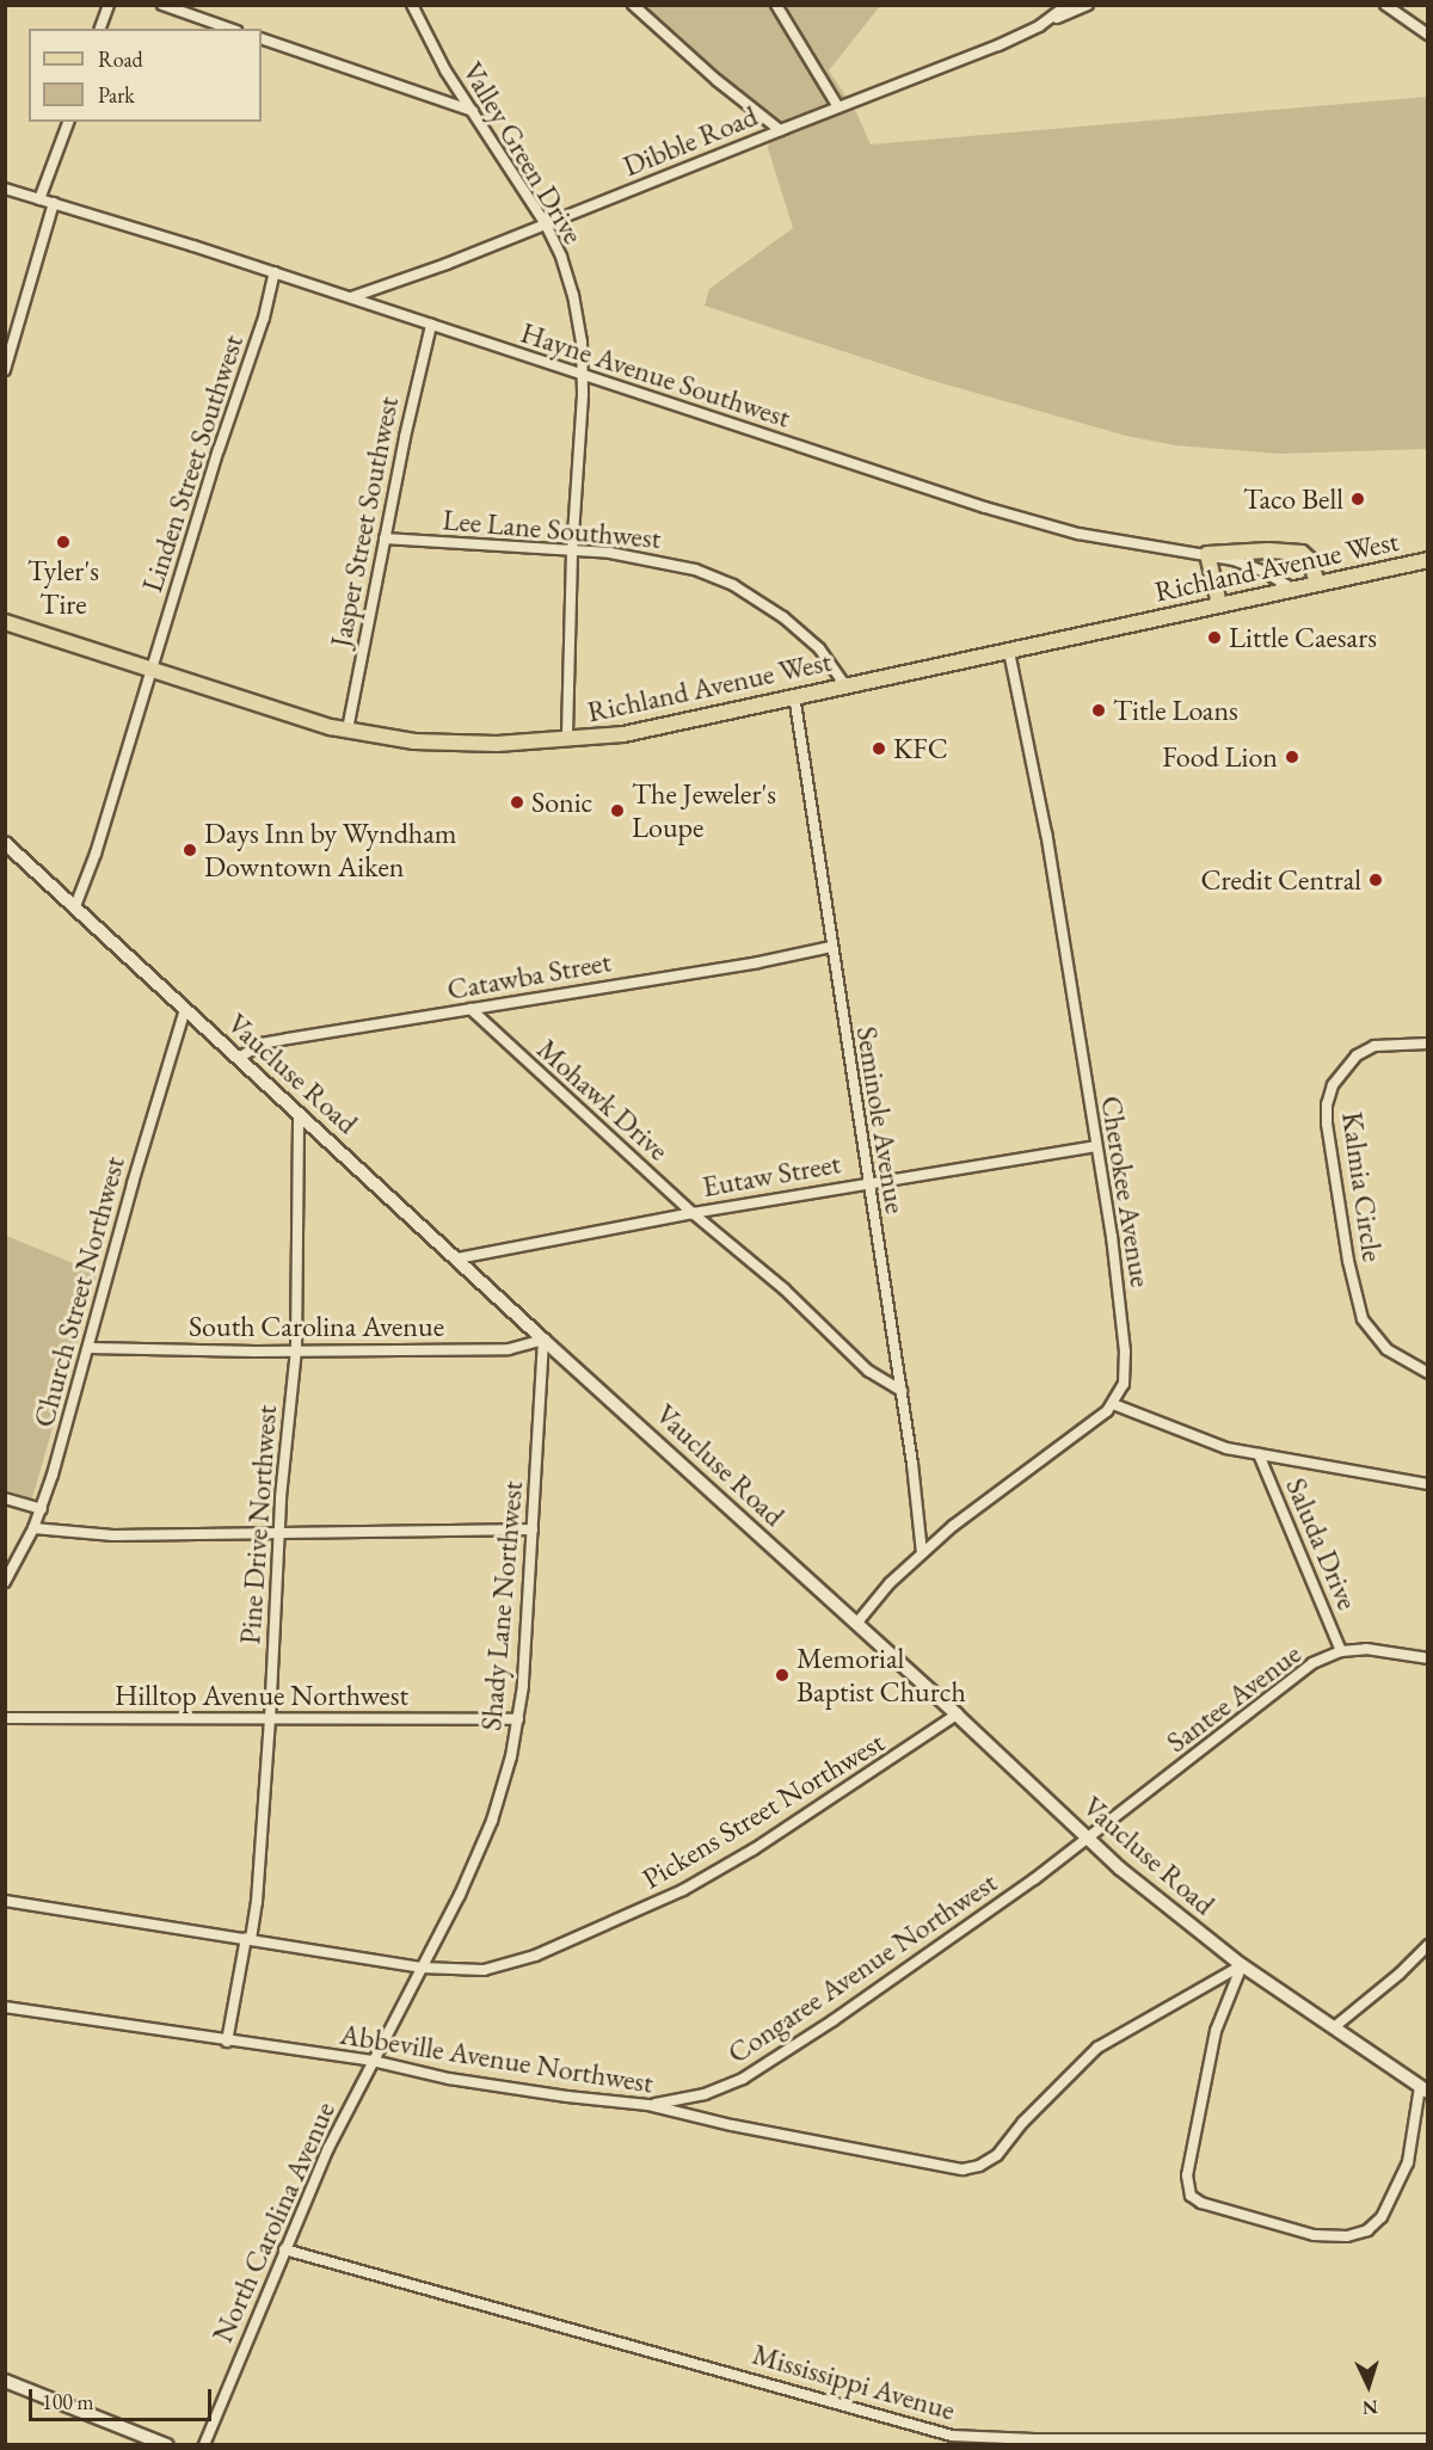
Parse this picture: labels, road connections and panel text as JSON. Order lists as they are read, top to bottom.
{
  "streets": {
    "main road": ["Richland Avenue West"],
    "street": [
      "Dibble Road",
      "Valley Green Drive",
      "Hayne Avenue Southwest",
      "Linden Street Southwest",
      "Jasper Street Southwest",
      "Lee Lane Southwest",
      "Catawba Street",
      "Vaucluse Road",
      "Mohawk Drive",
      "Seminole Avenue",
      "Eutaw Street",
      "Kalmia Circle",
      "Cherokee Avenue",
      "Church Street Northwest",
      "South Carolina Avenue",
      "Pine Drive Northwest",
      "Saluda Drive",
      "Shady Lane Northwest",
      "Hilltop Avenue Northwest",
      "Santee Avenue",
      "Pickens Street Northwest",
      "Congaree Avenue Northwest",
      "Abbeville Avenue Northwest",
      "North Carolina Avenue",
      "Mississippi Avenue"
    ]
  },
  "crossings": [
    ["Dibble Road", "Valley Green Drive"],
    ["Dibble Road", "Hayne Avenue Southwest"],
    ["Valley Green Drive", "Hayne Avenue Southwest"],
    ["Valley Green Drive", "Lee Lane Southwest"],
    ["Valley Green Drive", "Richland Avenue West"],
    ["Hayne Avenue Southwest", "Linden Street Southwest"],
    ["Hayne Avenue Southwest", "Jasper Street Southwest"],
    ["Hayne Avenue Southwest", "Richland Avenue West"],
    ["Linden Street Southwest", "Richland Avenue West"],
    ["Linden Street Southwest", "Vaucluse Road"],
    ["Jasper Street Southwest", "Lee Lane Southwest"],
    ["Jasper Street Southwest", "Richland Avenue West"],
    ["Lee Lane Southwest", "Richland Avenue West"],
    ["Richland Avenue West", "Seminole Avenue"],
    ["Richland Avenue West", "Cherokee Avenue"],
    ["Catawba Street", "Vaucluse Road"],
    ["Catawba Street", "Mohawk Drive"],
    ["Catawba Street", "Seminole Avenue"],
    ["Vaucluse Road", "Eutaw Street"],
    ["Vaucluse Road", "Church Street Northwest"],
    ["Vaucluse Road", "South Carolina Avenue"],
    ["Vaucluse Road", "Pine Drive Northwest"],
    ["Vaucluse Road", "Shady Lane Northwest"],
    ["Vaucluse Road", "Santee Avenue"],
    ["Vaucluse Road", "Pickens Street Northwest"],
    ["Vaucluse Road", "Congaree Avenue Northwest"],
    ["Vaucluse Road", "Abbeville Avenue Northwest"],
    ["Mohawk Drive", "Seminole Avenue"],
    ["Mohawk Drive", "Eutaw Street"],
    ["Seminole Avenue", "Eutaw Street"],
    ["Eutaw Street", "Cherokee Avenue"],
    ["Church Street Northwest", "South Carolina Avenue"],
    ["South Carolina Avenue", "Pine Drive Northwest"],
    ["South Carolina Avenue", "Shady Lane Northwest"],
    ["Pine Drive Northwest", "Hilltop Avenue Northwest"],
    ["Pine Drive Northwest", "Pickens Street Northwest"],
    ["Pine Drive Northwest", "Abbeville Avenue Northwest"],
    ["Saluda Drive", "Santee Avenue"],
    ["Shady Lane Northwest", "Hilltop Avenue Northwest"],
    ["Shady Lane Northwest", "Pickens Street Northwest"],
    ["Shady Lane Northwest", "Abbeville Avenue Northwest"],
    ["Shady Lane Northwest", "North Carolina Avenue"],
    ["Santee Avenue", "Congaree Avenue Northwest"],
    ["Congaree Avenue Northwest", "Abbeville Avenue Northwest"],
    ["Abbeville Avenue Northwest", "North Carolina Avenue"],
    ["North Carolina Avenue", "Mississippi Avenue"]
  ],
  "places": [
    "Taco Bell",
    "Tyler's Tire",
    "Little Caesars",
    "Title Loans",
    "KFC",
    "Food Lion",
    "Sonic",
    "The Jeweler's Loupe",
    "Days Inn by Wyndham Downtown Aiken",
    "Credit Central",
    "Memorial Baptist Church"
  ],
  "legend": ["Road", "Park"],
  "scale_bar": "100 m",
  "north": "bottom"
}
